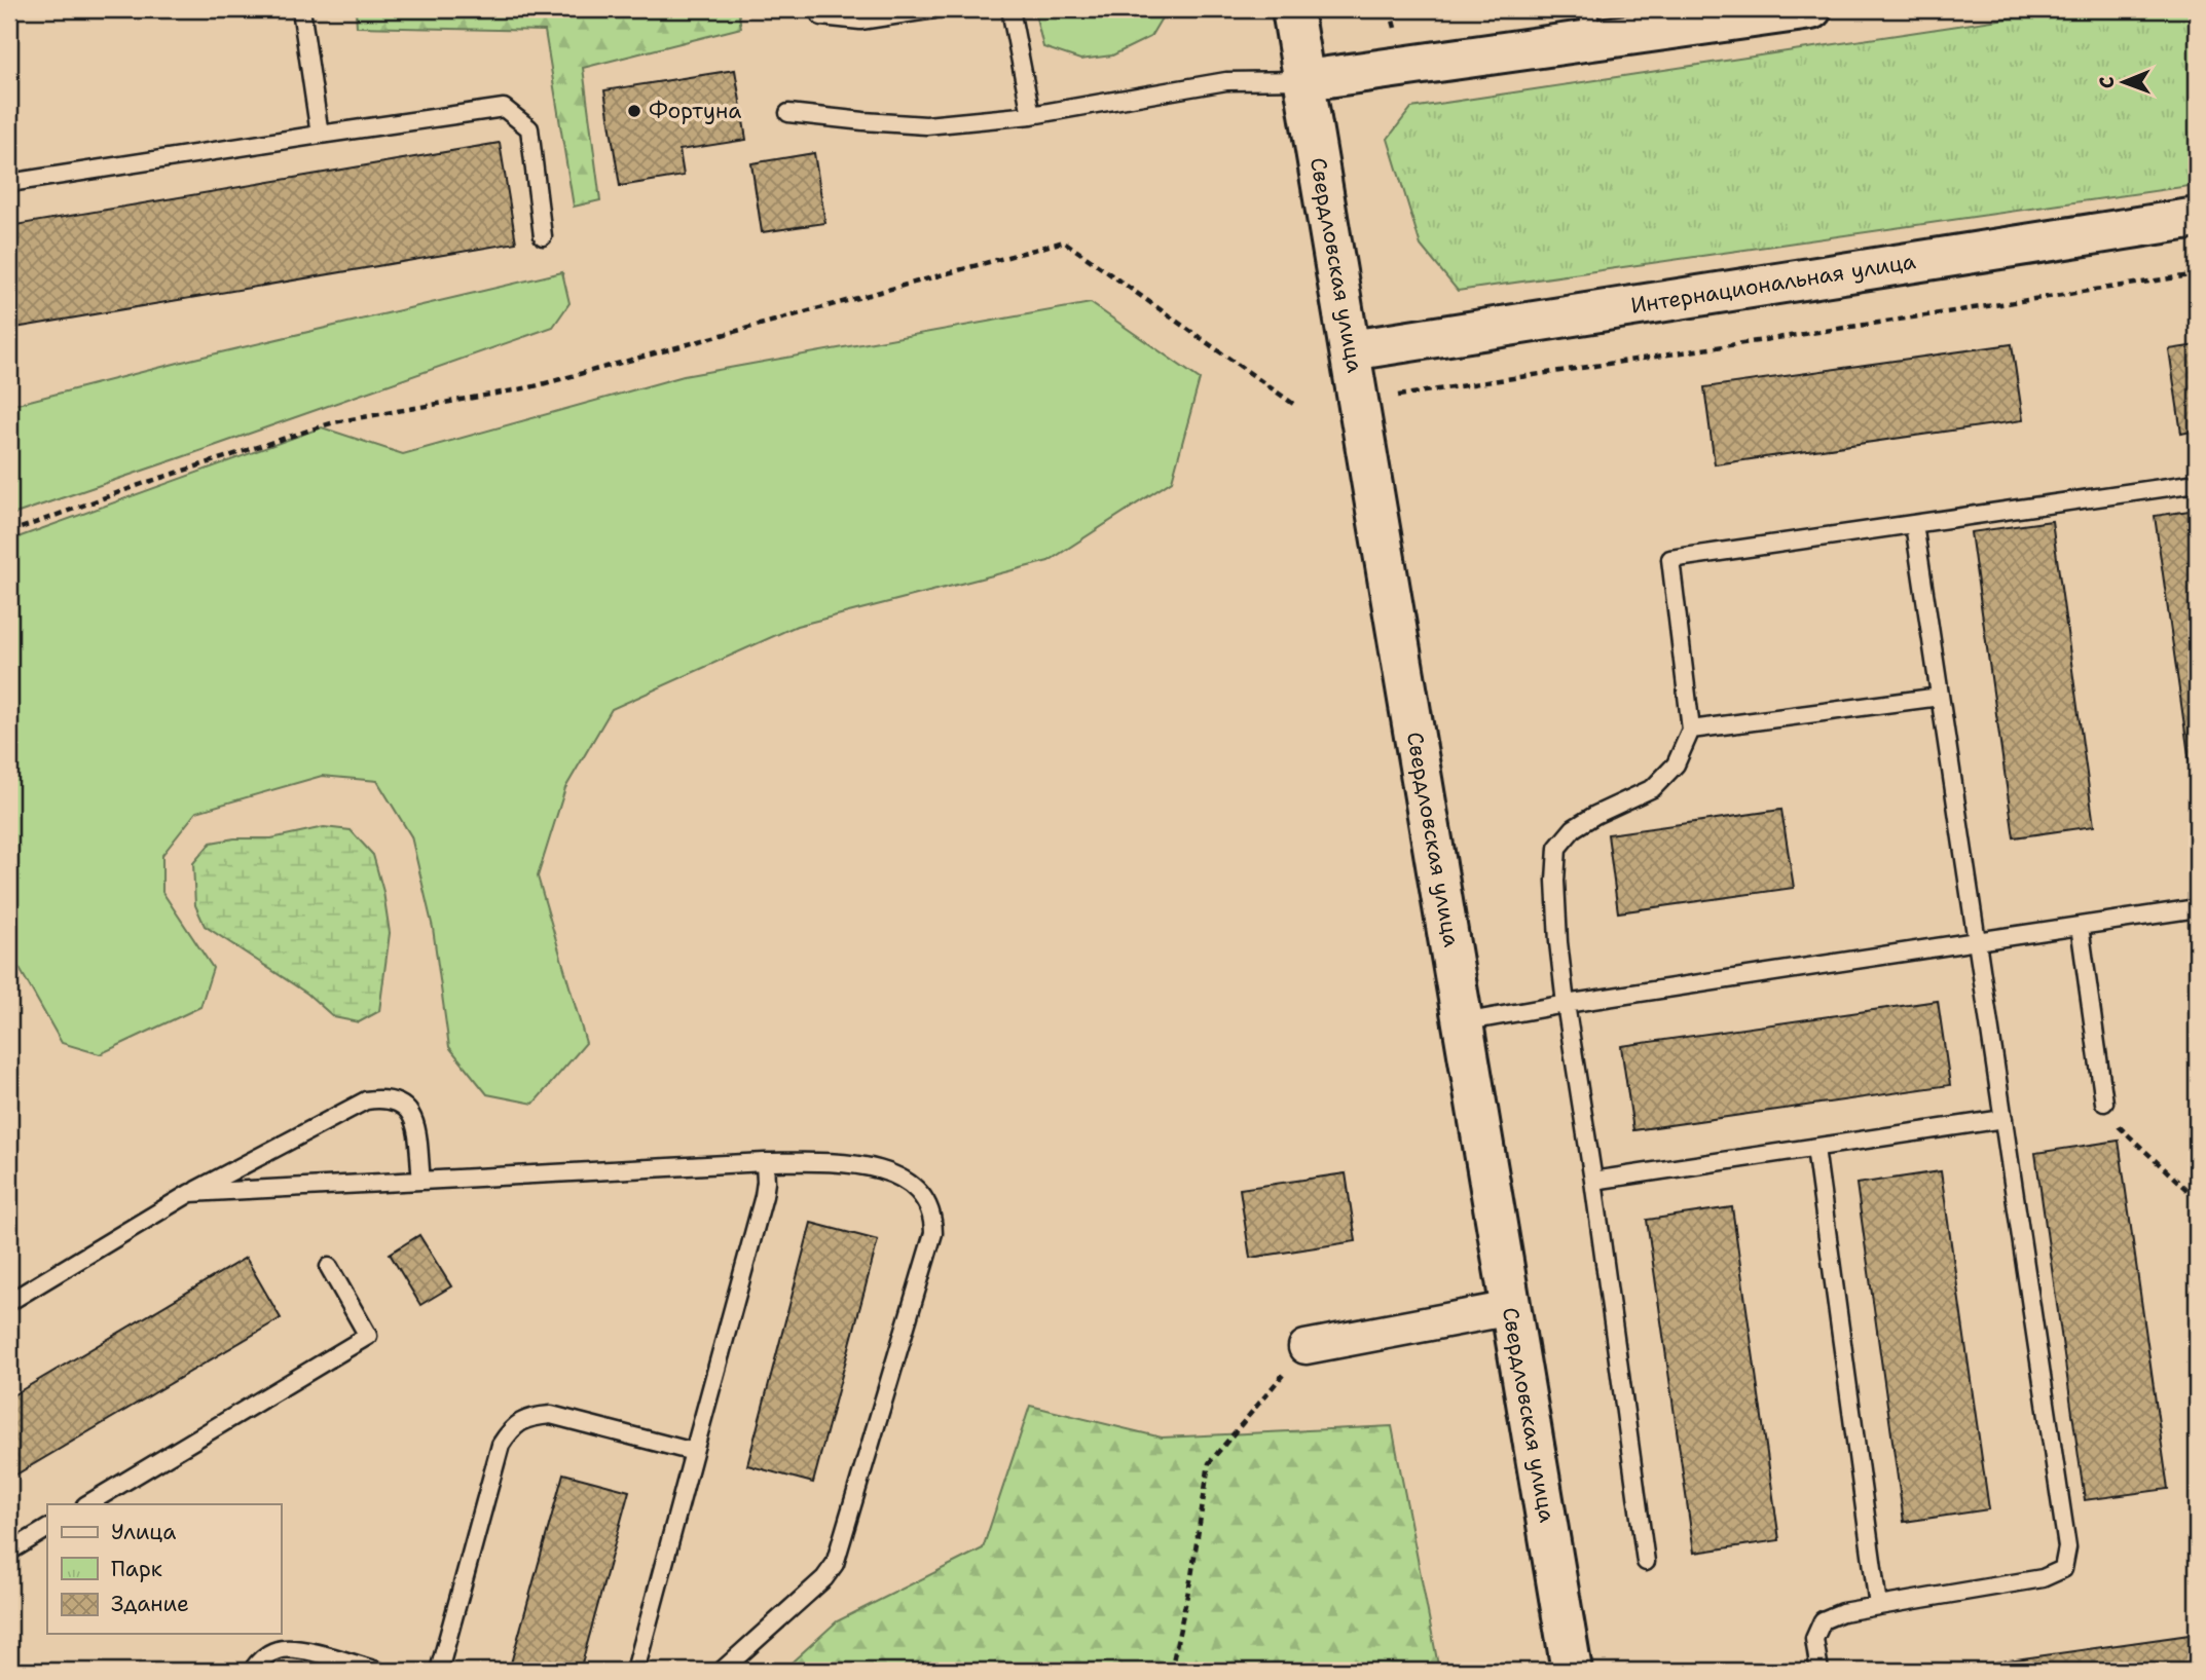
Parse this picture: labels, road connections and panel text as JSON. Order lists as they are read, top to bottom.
{
  "streets": {
    "main road": ["Свердловская улица", "Интернациональная улица"]
  },
  "crossings": [
    ["Свердловская улица", "Интернациональная улица"]
  ],
  "places": ["Фортуна"],
  "legend": ["Улица", "Парк", "Здание"],
  "north": "left"
}
